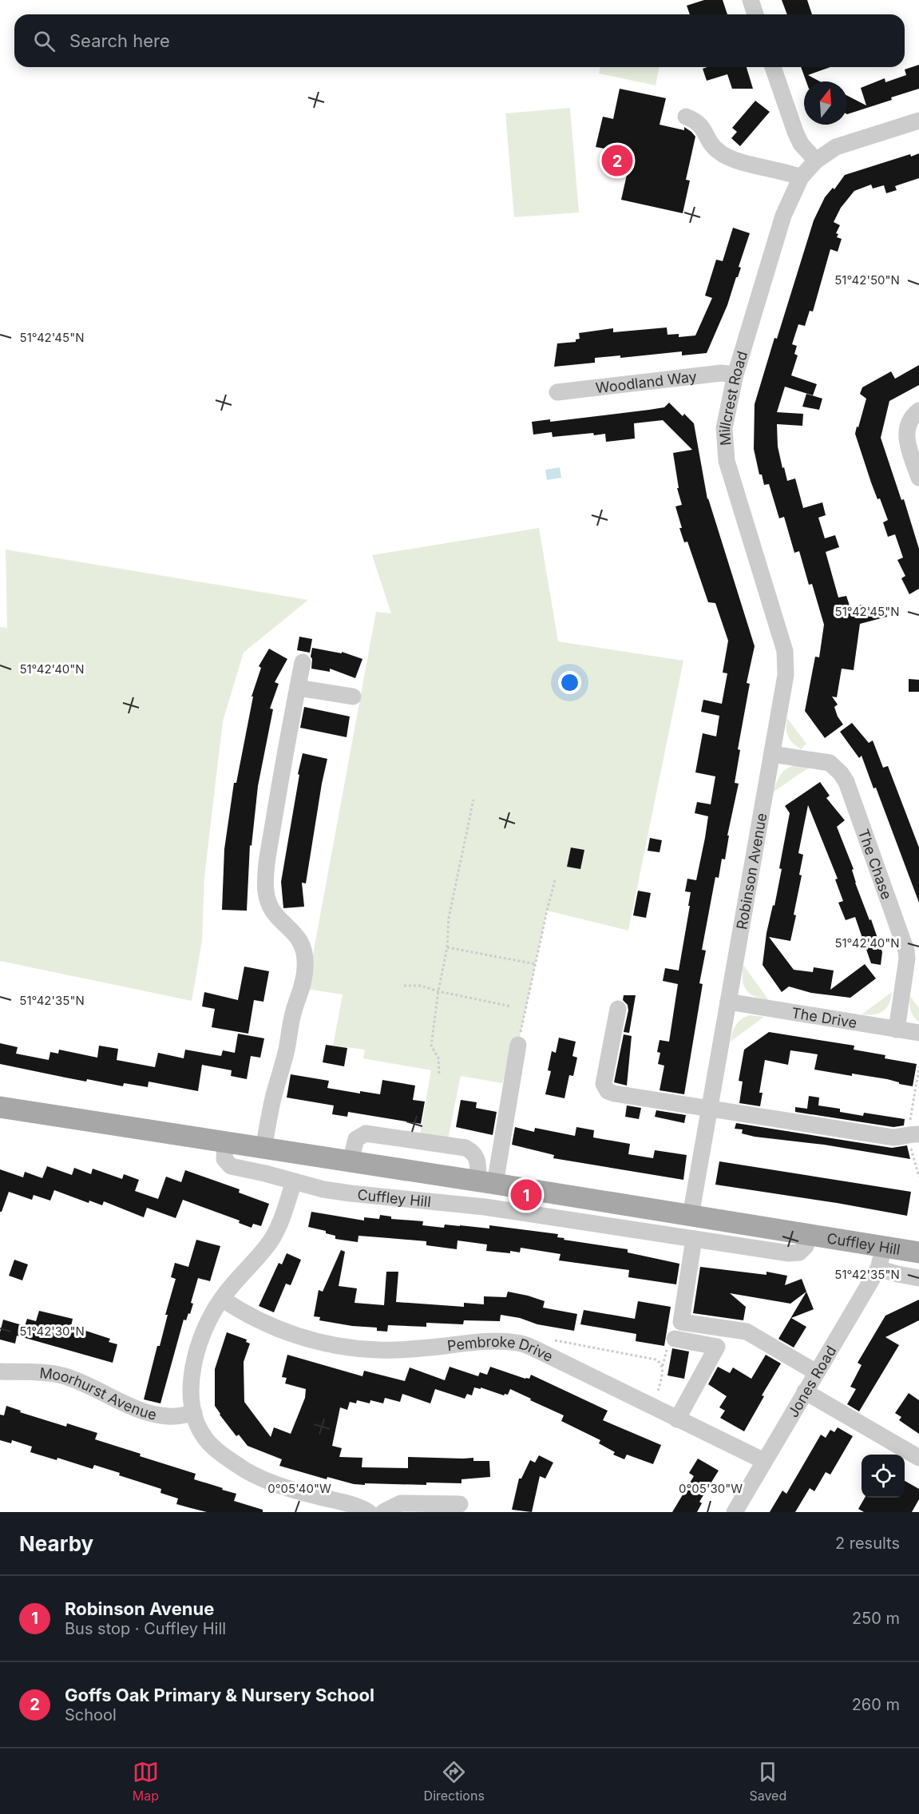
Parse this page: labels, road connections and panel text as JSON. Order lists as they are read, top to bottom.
{
  "streets": {
    "main road": ["Cuffley Hill"],
    "street": [
      "Woodland Way",
      "Millcrest Road",
      "The Chase",
      "Robinson Avenue",
      "The Drive",
      "Pembroke Drive",
      "Jones Road",
      "Moorhurst Avenue"
    ]
  },
  "crossings": [
    ["Woodland Way", "Millcrest Road"],
    ["Millcrest Road", "The Chase"],
    ["Millcrest Road", "Robinson Avenue"],
    ["The Chase", "Robinson Avenue"],
    ["The Chase", "The Drive"],
    ["Robinson Avenue", "The Drive"],
    ["Robinson Avenue", "Cuffley Hill"],
    ["Cuffley Hill", "Jones Road"],
    ["Pembroke Drive", "Jones Road"]
  ],
  "north": "top",
  "page": {
    "search": "Search here",
    "pins": ["2", "1"],
    "heading": ["Nearby", "2 results"],
    "list": [
      {
        "mark": "1",
        "name": "Robinson Avenue",
        "note": "Bus stop · Cuffley Hill",
        "value": "250 m"
      },
      {
        "mark": "2",
        "name": "Goffs Oak Primary & Nursery School",
        "note": "School",
        "value": "260 m"
      }
    ],
    "nav": ["Map", "Directions", "Saved"]
  },
  "coordinates": [
    "51°42'50\"N",
    "51°42'45\"N",
    "51°42'40\"N",
    "51°42'35\"N",
    "51°42'30\"N",
    "0°05'40\"W",
    "0°05'30\"W"
  ]
}
